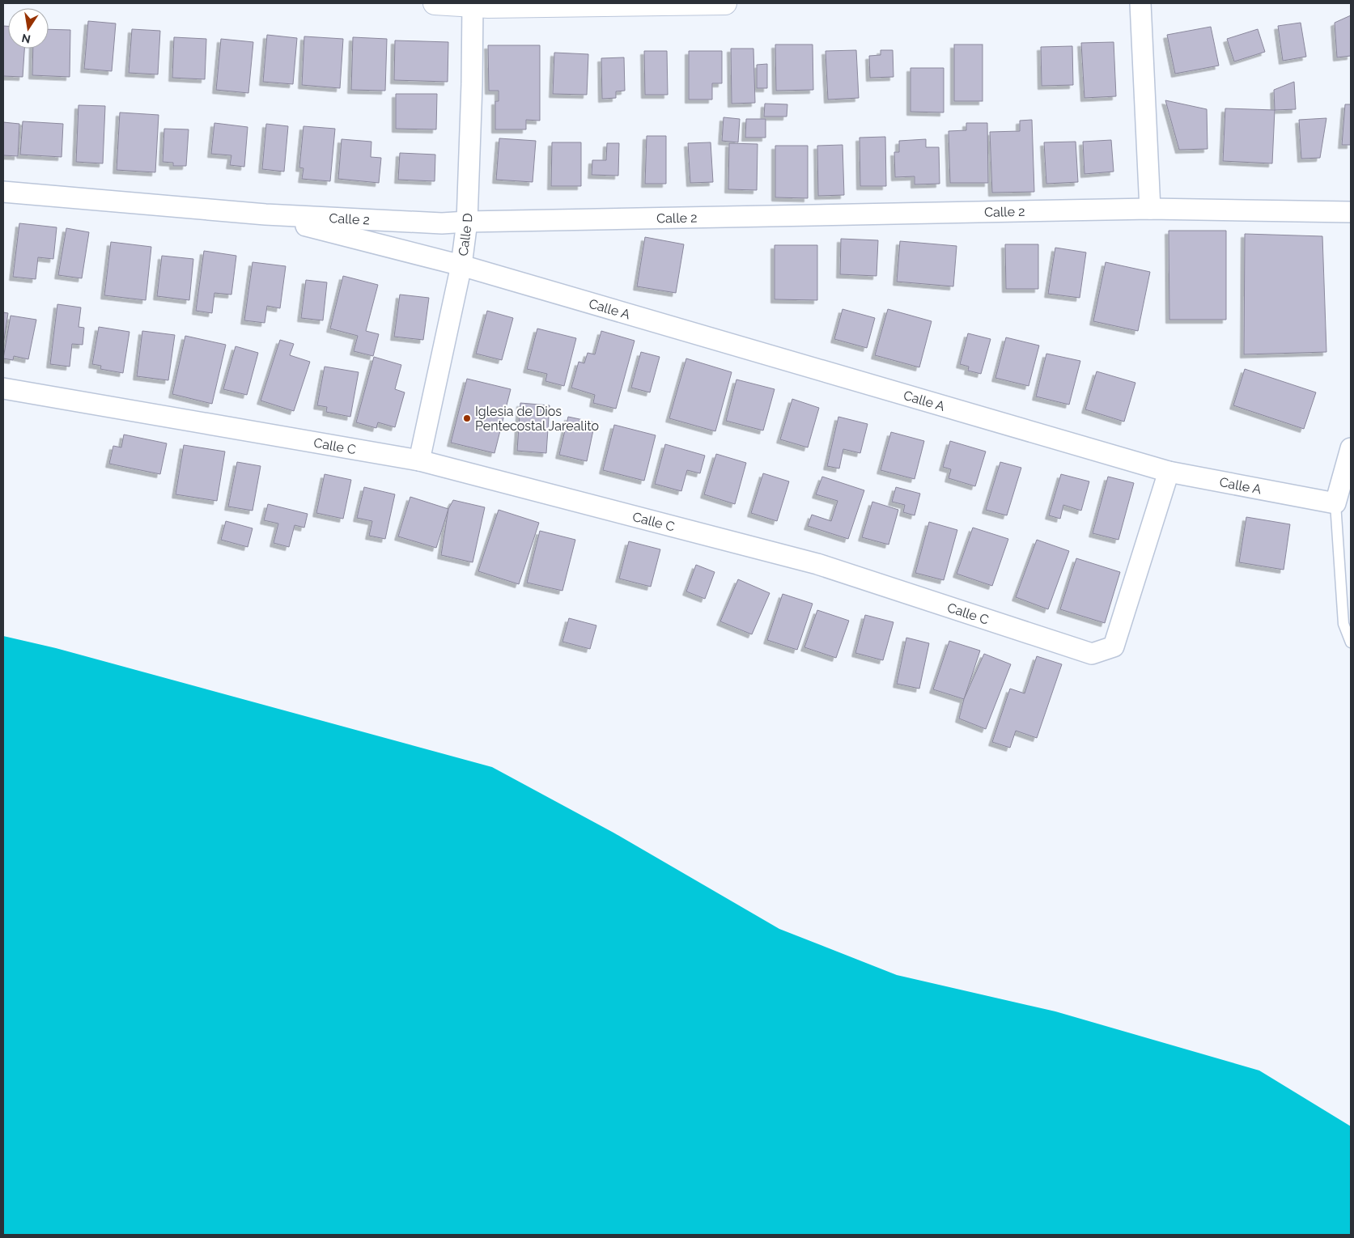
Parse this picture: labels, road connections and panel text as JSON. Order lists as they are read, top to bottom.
{
  "streets": {
    "street": [
      "Calle 2",
      "Calle D",
      "Calle A",
      "Calle C"
    ]
  },
  "crossings": [
    ["Calle 2", "Calle D"],
    ["Calle 2", "Calle A"],
    ["Calle D", "Calle A"],
    ["Calle D", "Calle C"],
    ["Calle A", "Calle C"]
  ],
  "places": ["Iglesia de Dios Pentecostal Jarealito"],
  "north": "bottom"
}
